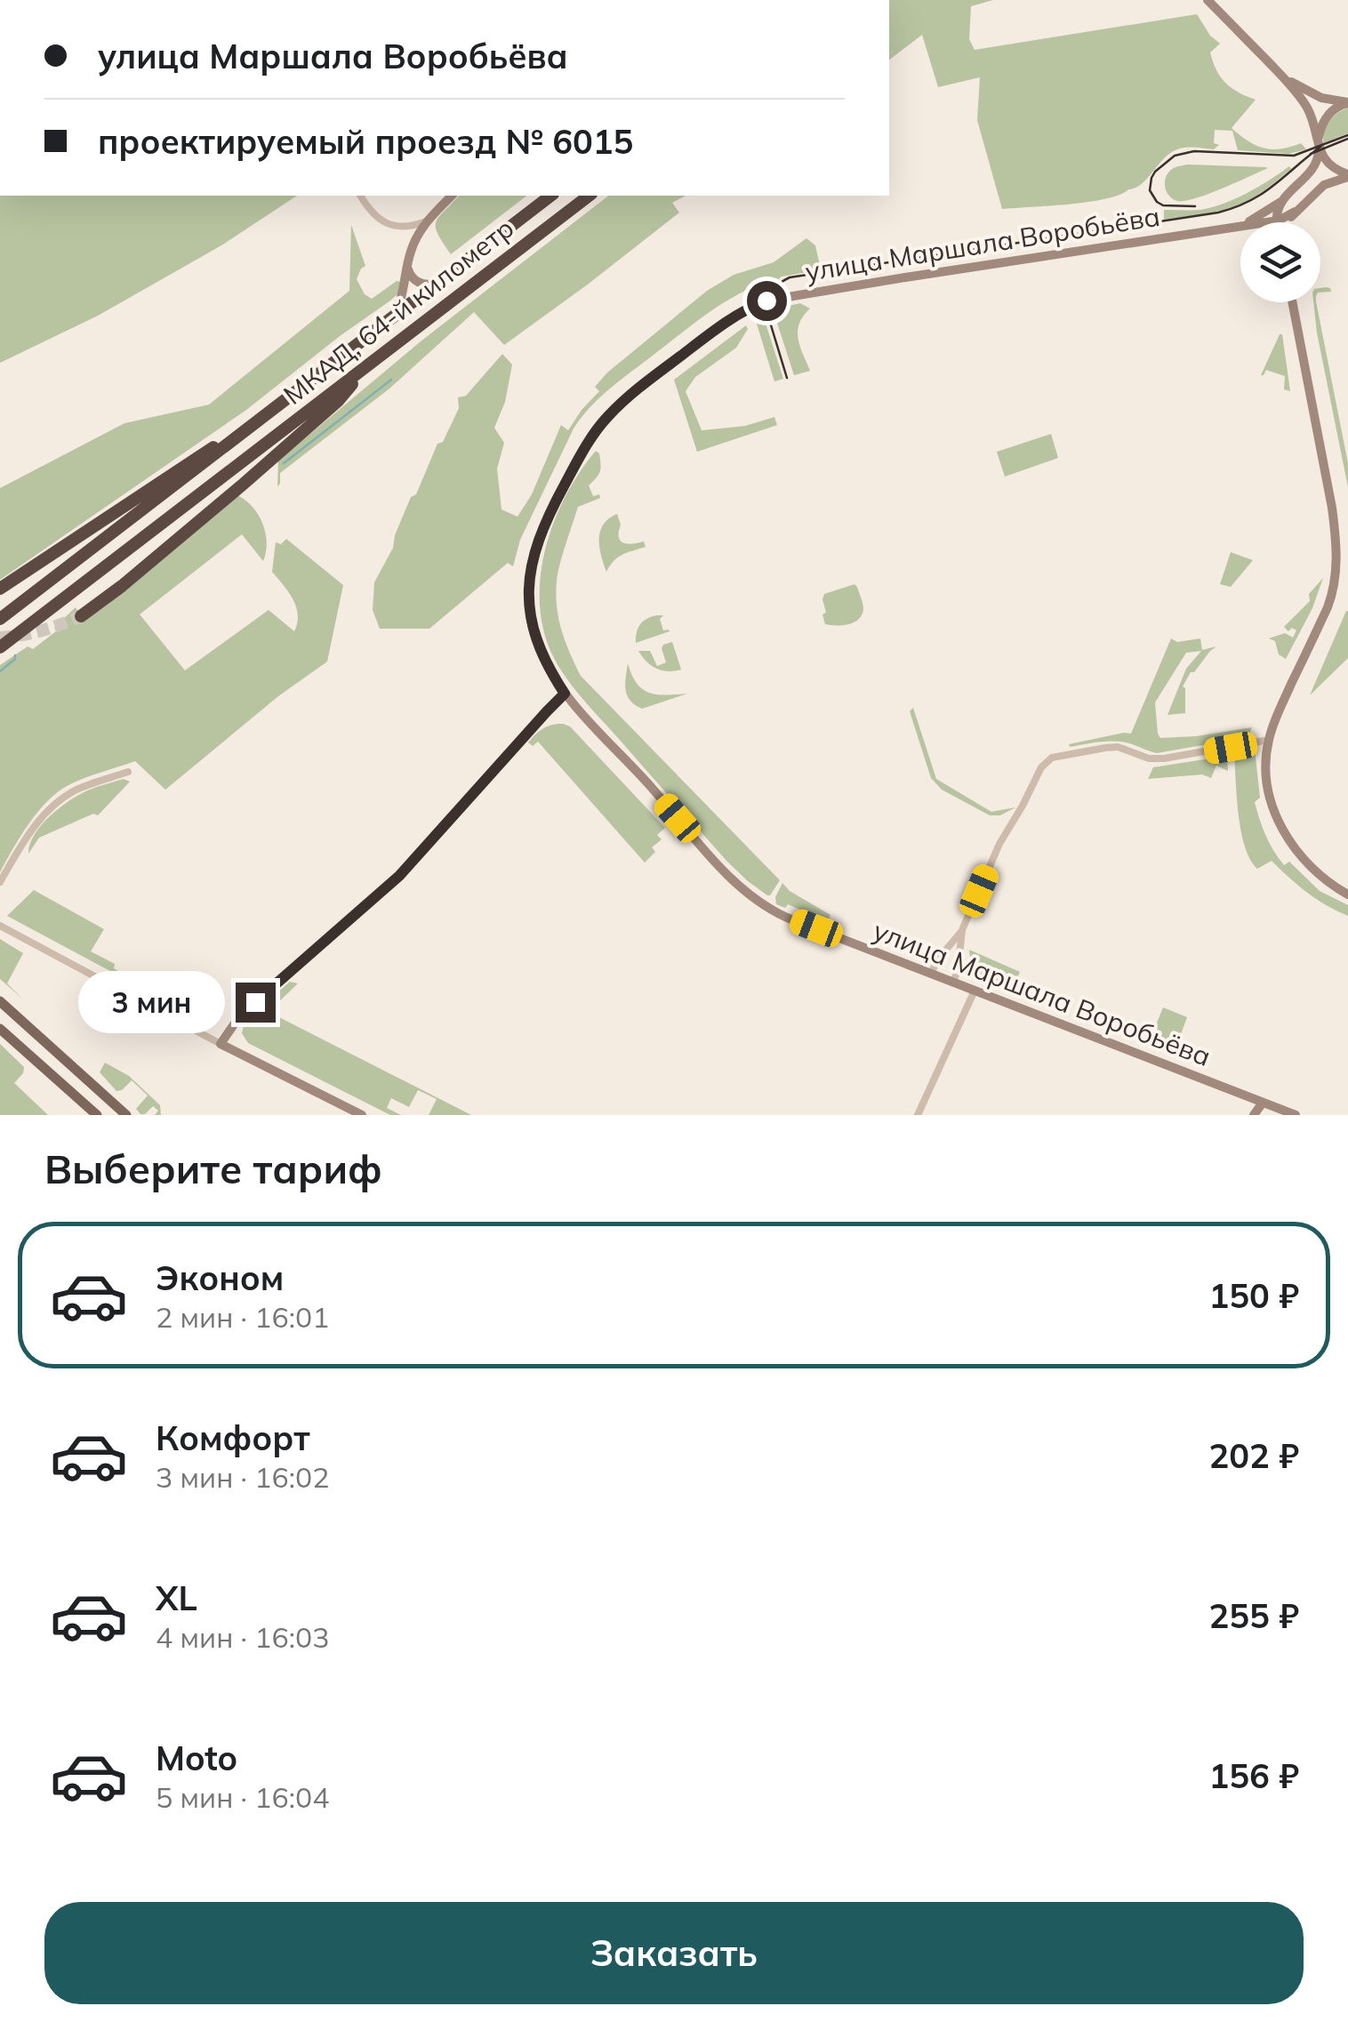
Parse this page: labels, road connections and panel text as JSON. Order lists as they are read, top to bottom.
{
  "streets": {
    "highway": ["МКАД, 64-й километр"],
    "street": ["улица Маршала Воробьёва"]
  },
  "page": {
    "banner": ["улица Маршала Воробьёва", "проектируемый проезд № 6015"],
    "bubble": "3 мин",
    "heading": "Выберите тариф",
    "list": [
      {
        "name": "Эконом",
        "note": "2 мин · 16:01",
        "value": "150 ₽"
      },
      {
        "name": "Комфорт",
        "note": "3 мин · 16:02",
        "value": "202 ₽"
      },
      {
        "name": "XL",
        "note": "4 мин · 16:03",
        "value": "255 ₽"
      },
      {
        "name": "Moto",
        "note": "5 мин · 16:04",
        "value": "156 ₽"
      }
    ],
    "buttons": "Заказать"
  }
}
